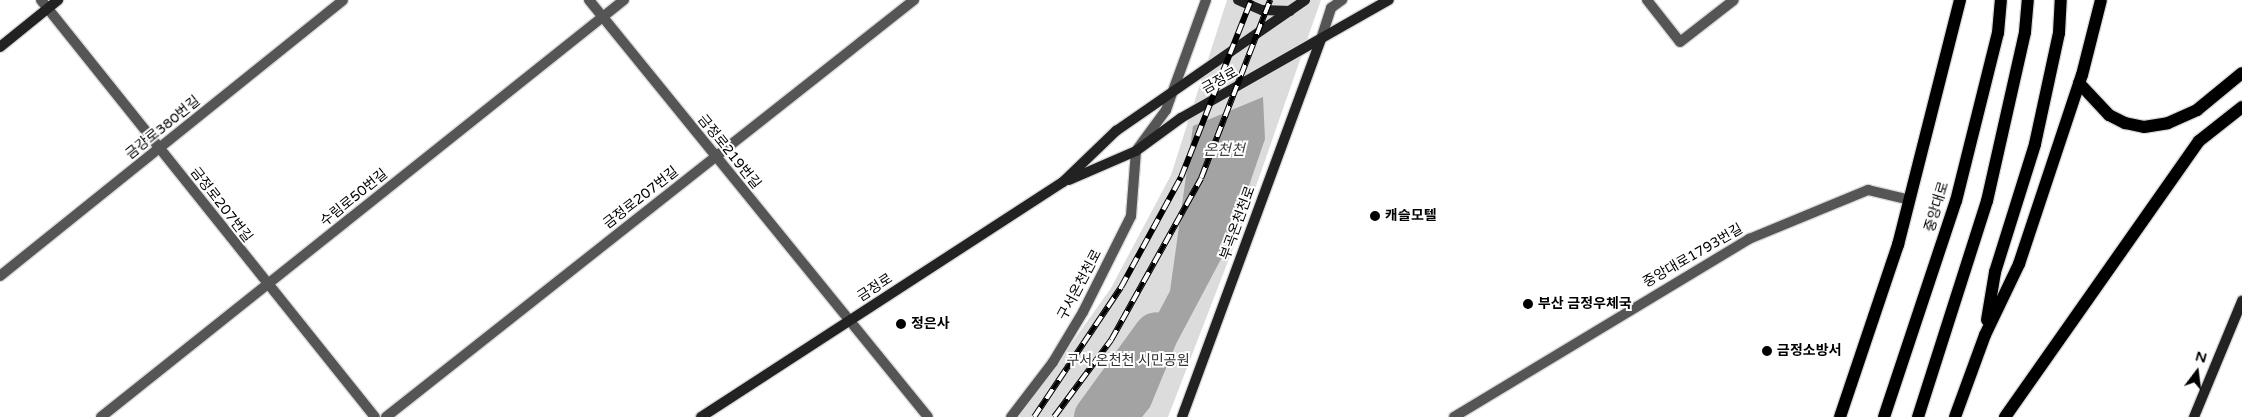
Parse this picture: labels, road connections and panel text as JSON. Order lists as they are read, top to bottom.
{
  "streets": {
    "main road": ["금정로", "중앙대로", "부곡온천천로"],
    "street": [
      "금강로380번길",
      "금정로219번길",
      "수림로50번길",
      "금정로207번길",
      "중앙대로1793번길",
      "구서온천천로"
    ]
  },
  "crossings": [
    ["금정로", "금정로219번길"],
    ["금정로", "부곡온천천로"],
    ["금정로", "구서온천천로"],
    ["금강로380번길", "금정로207번길"],
    ["금정로219번길", "수림로50번길"],
    ["금정로219번길", "금정로207번길"],
    ["수림로50번길", "금정로207번길"]
  ],
  "water": ["온천천"],
  "parks": ["구서 온천천 시민공원"],
  "places": [
    "캐슬모텔",
    "부산 금정우체국",
    "정은사",
    "금정소방서"
  ],
  "north": "top"
}
